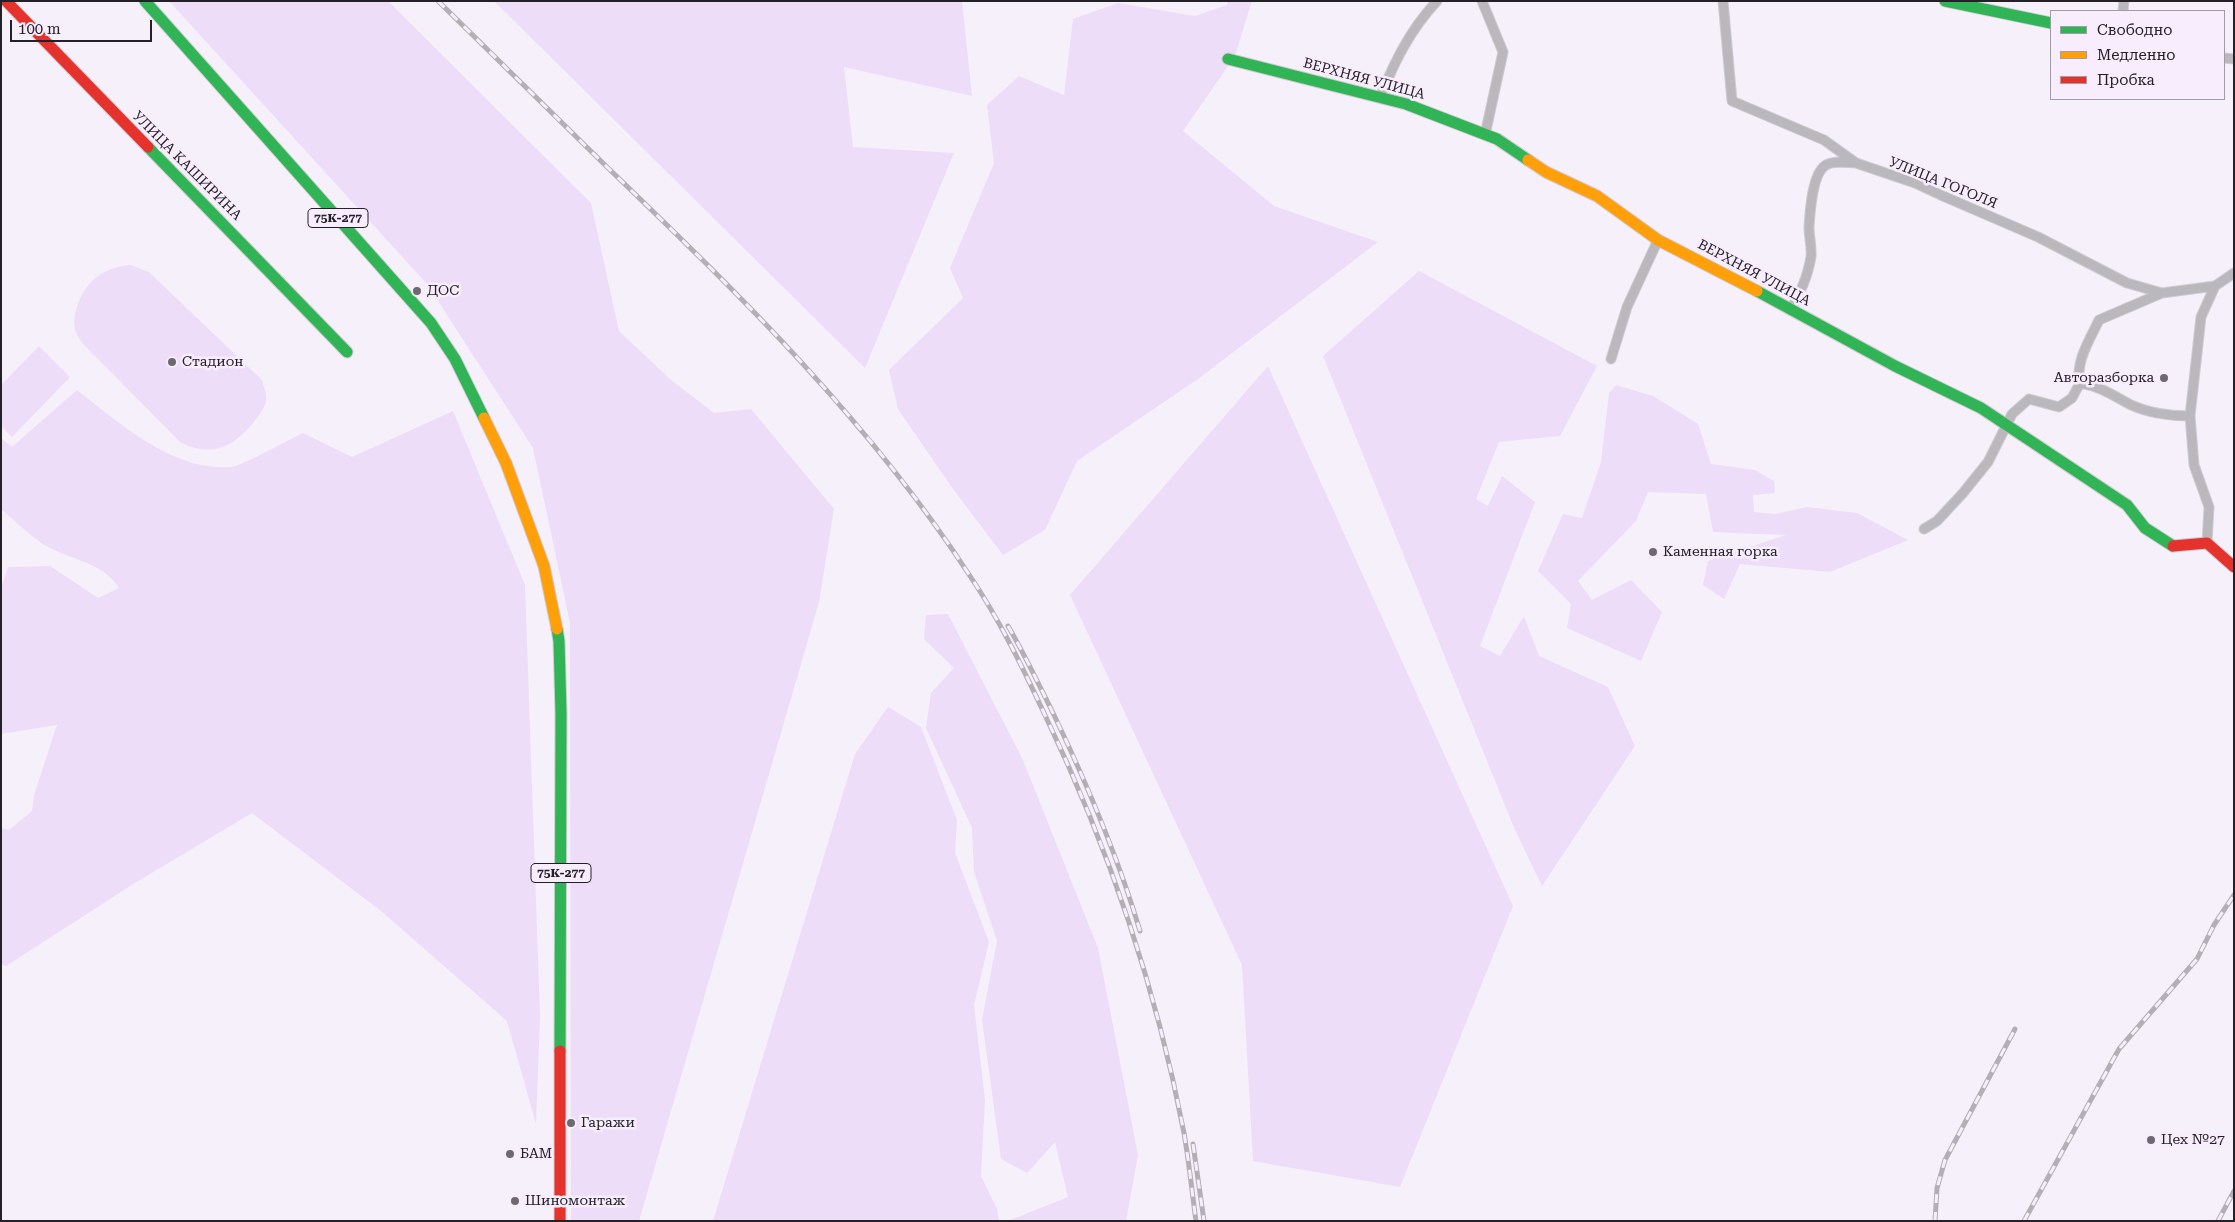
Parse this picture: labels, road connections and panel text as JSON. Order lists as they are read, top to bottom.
{
  "streets": {
    "street": [
      "ВЕРХНЯЯ УЛИЦА",
      "УЛИЦА КАШИРИНА",
      "УЛИЦА ГОГОЛЯ",
      "75К-277"
    ]
  },
  "places": [
    "ДОС",
    "Стадион",
    "Авторазборка",
    "Каменная горка",
    "Гаражи",
    "Цех №27",
    "БАМ",
    "Шиномонтаж"
  ],
  "legend": ["Свободно", "Медленно", "Пробка"],
  "scale_bar": "100 m"
}
